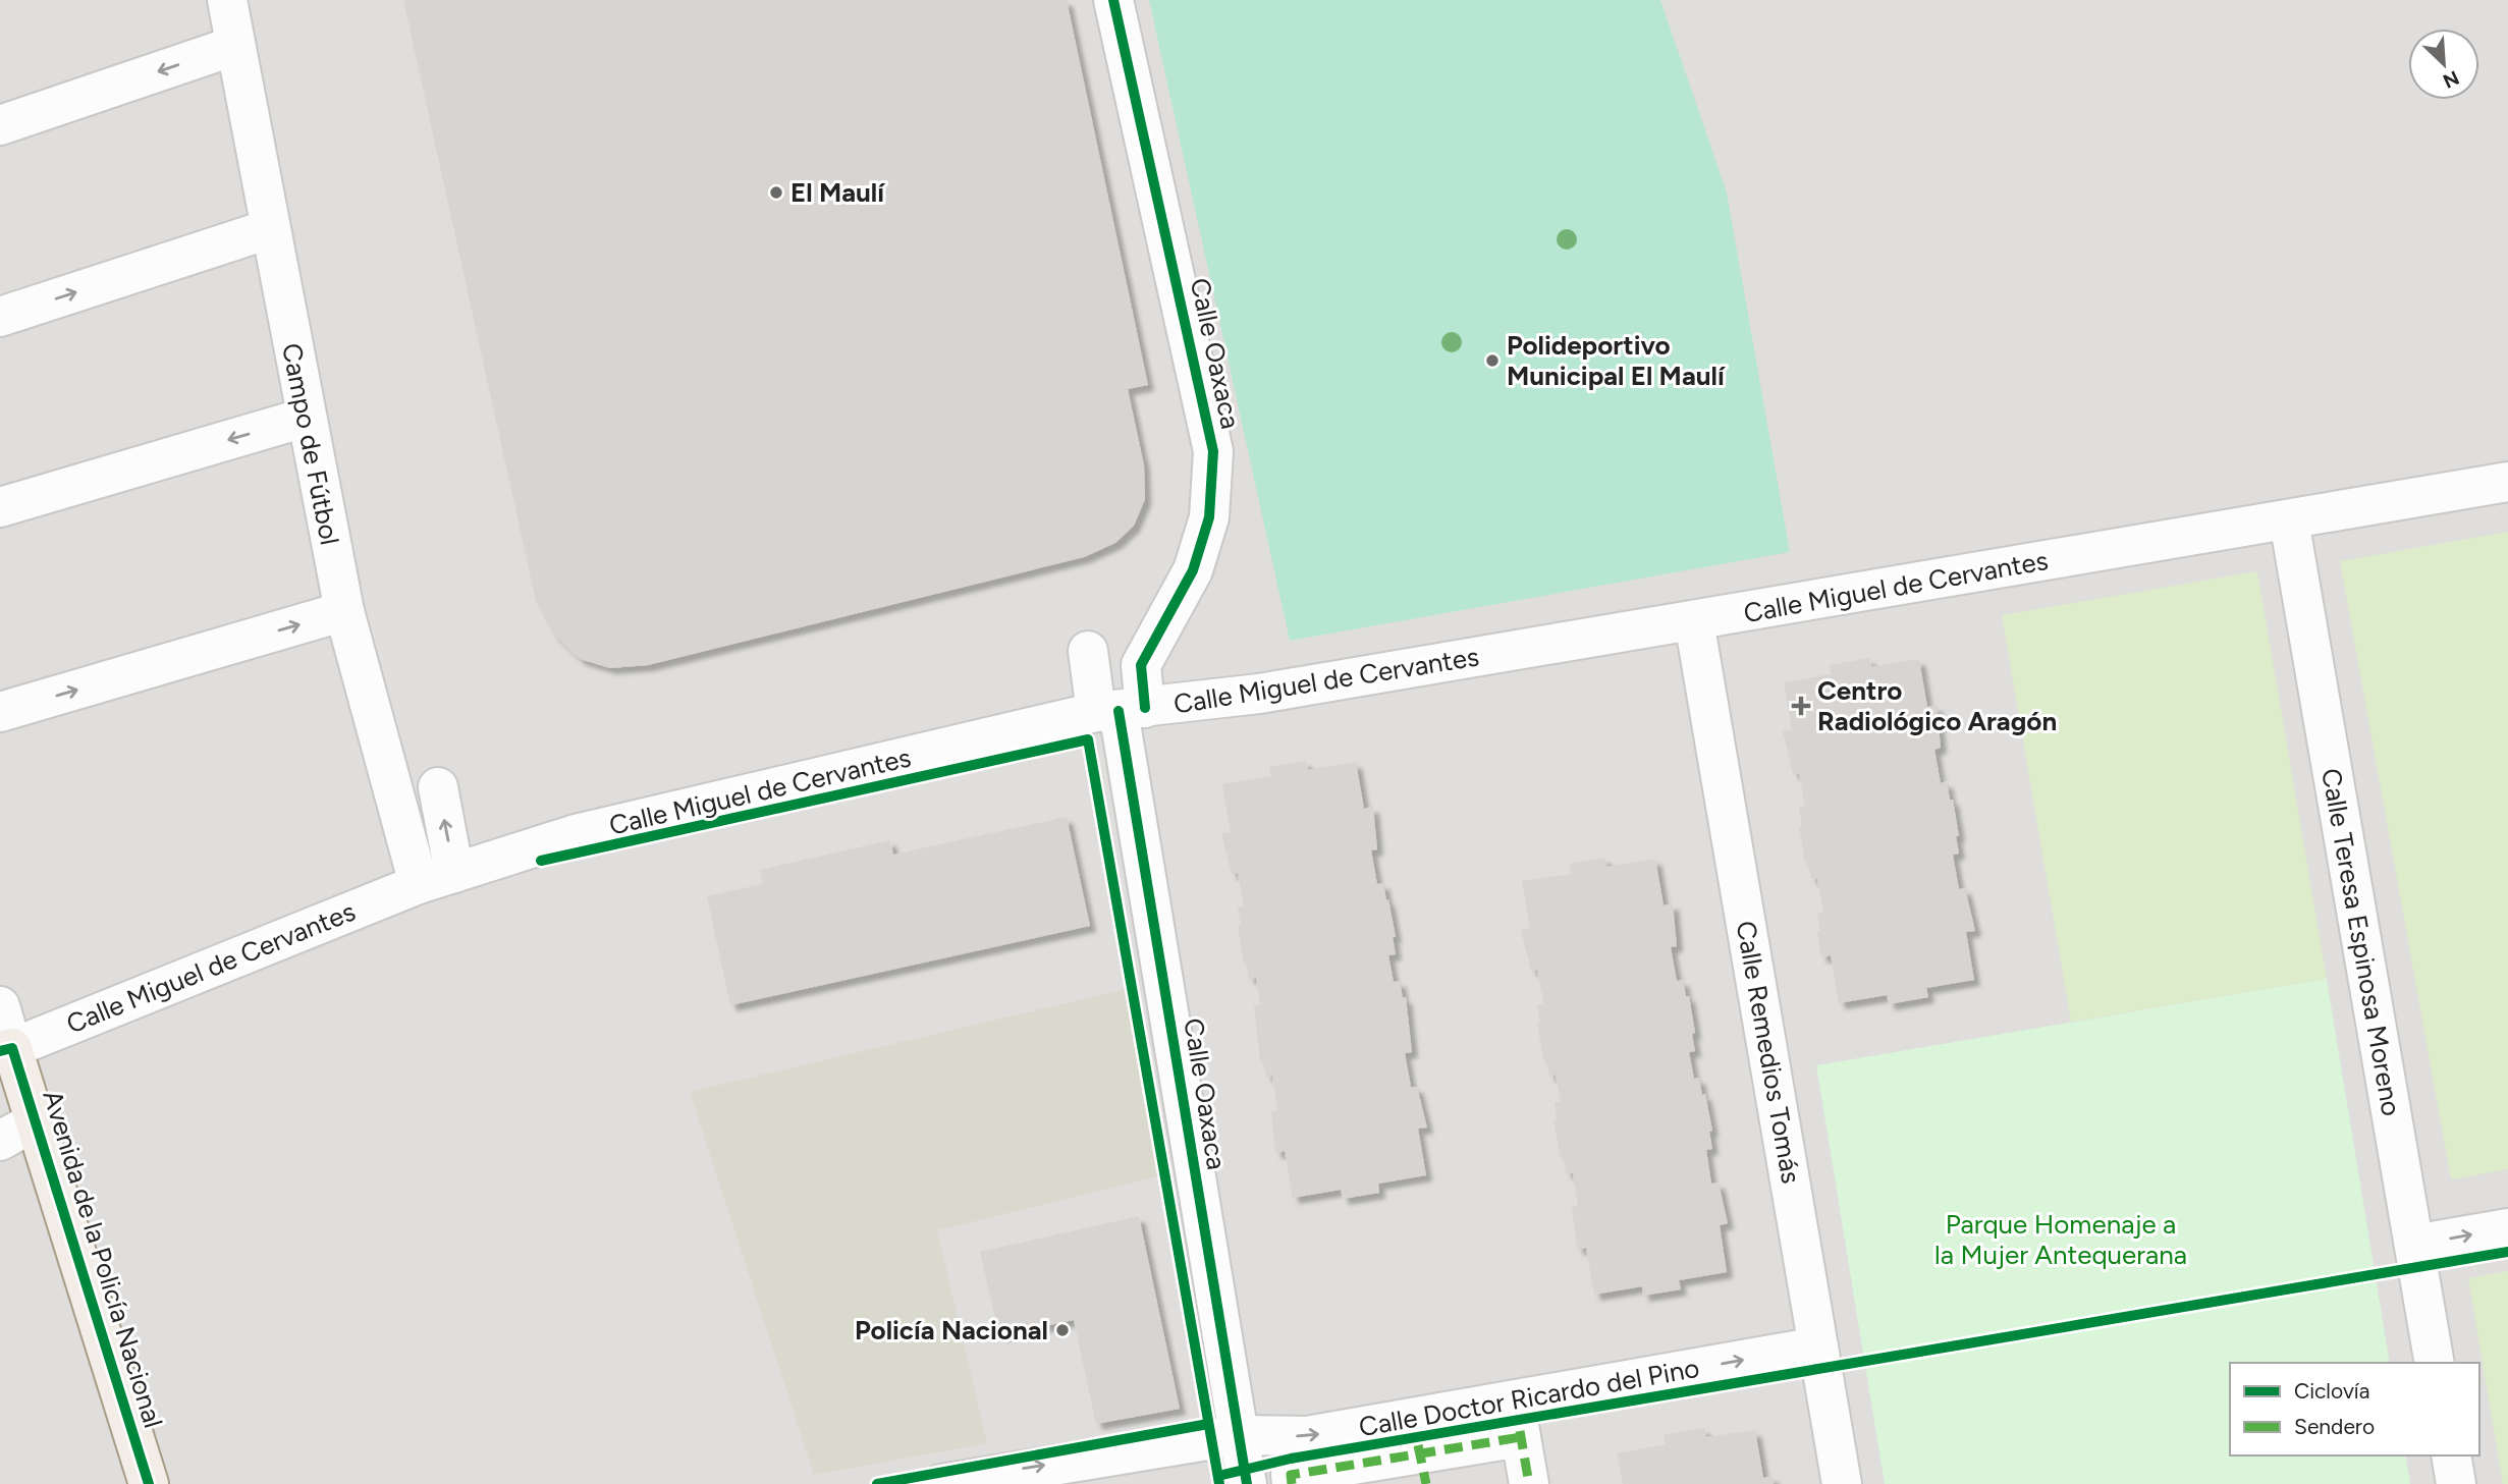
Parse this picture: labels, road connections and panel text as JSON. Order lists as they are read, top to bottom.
{
  "streets": {
    "main road": ["Avenida de la Policía Nacional"],
    "street": [
      "Calle Oaxaca",
      "Campo de Fútbol",
      "Calle Miguel de Cervantes",
      "Calle Teresa Espinosa Moreno",
      "Calle Remedios Tomás",
      "Calle Doctor Ricardo del Pino"
    ]
  },
  "crossings": [
    ["Calle Oaxaca", "Calle Miguel de Cervantes"],
    ["Calle Oaxaca", "Calle Doctor Ricardo del Pino"],
    ["Campo de Fútbol", "Calle Miguel de Cervantes"],
    ["Calle Miguel de Cervantes", "Calle Teresa Espinosa Moreno"],
    ["Calle Miguel de Cervantes", "Calle Remedios Tomás"],
    ["Calle Miguel de Cervantes", "Avenida de la Policía Nacional"],
    ["Calle Remedios Tomás", "Calle Doctor Ricardo del Pino"]
  ],
  "one_way": ["Calle Doctor Ricardo del Pino"],
  "parks": ["Parque Homenaje a la Mujer Antequerana"],
  "places": {
    "other": ["El Maulí", "Polideportivo Municipal El Maulí", "Policía Nacional"],
    "health": ["Centro Radiológico Aragón"]
  },
  "legend": ["Ciclovía", "Sendero"],
  "north": "bottom right"
}
